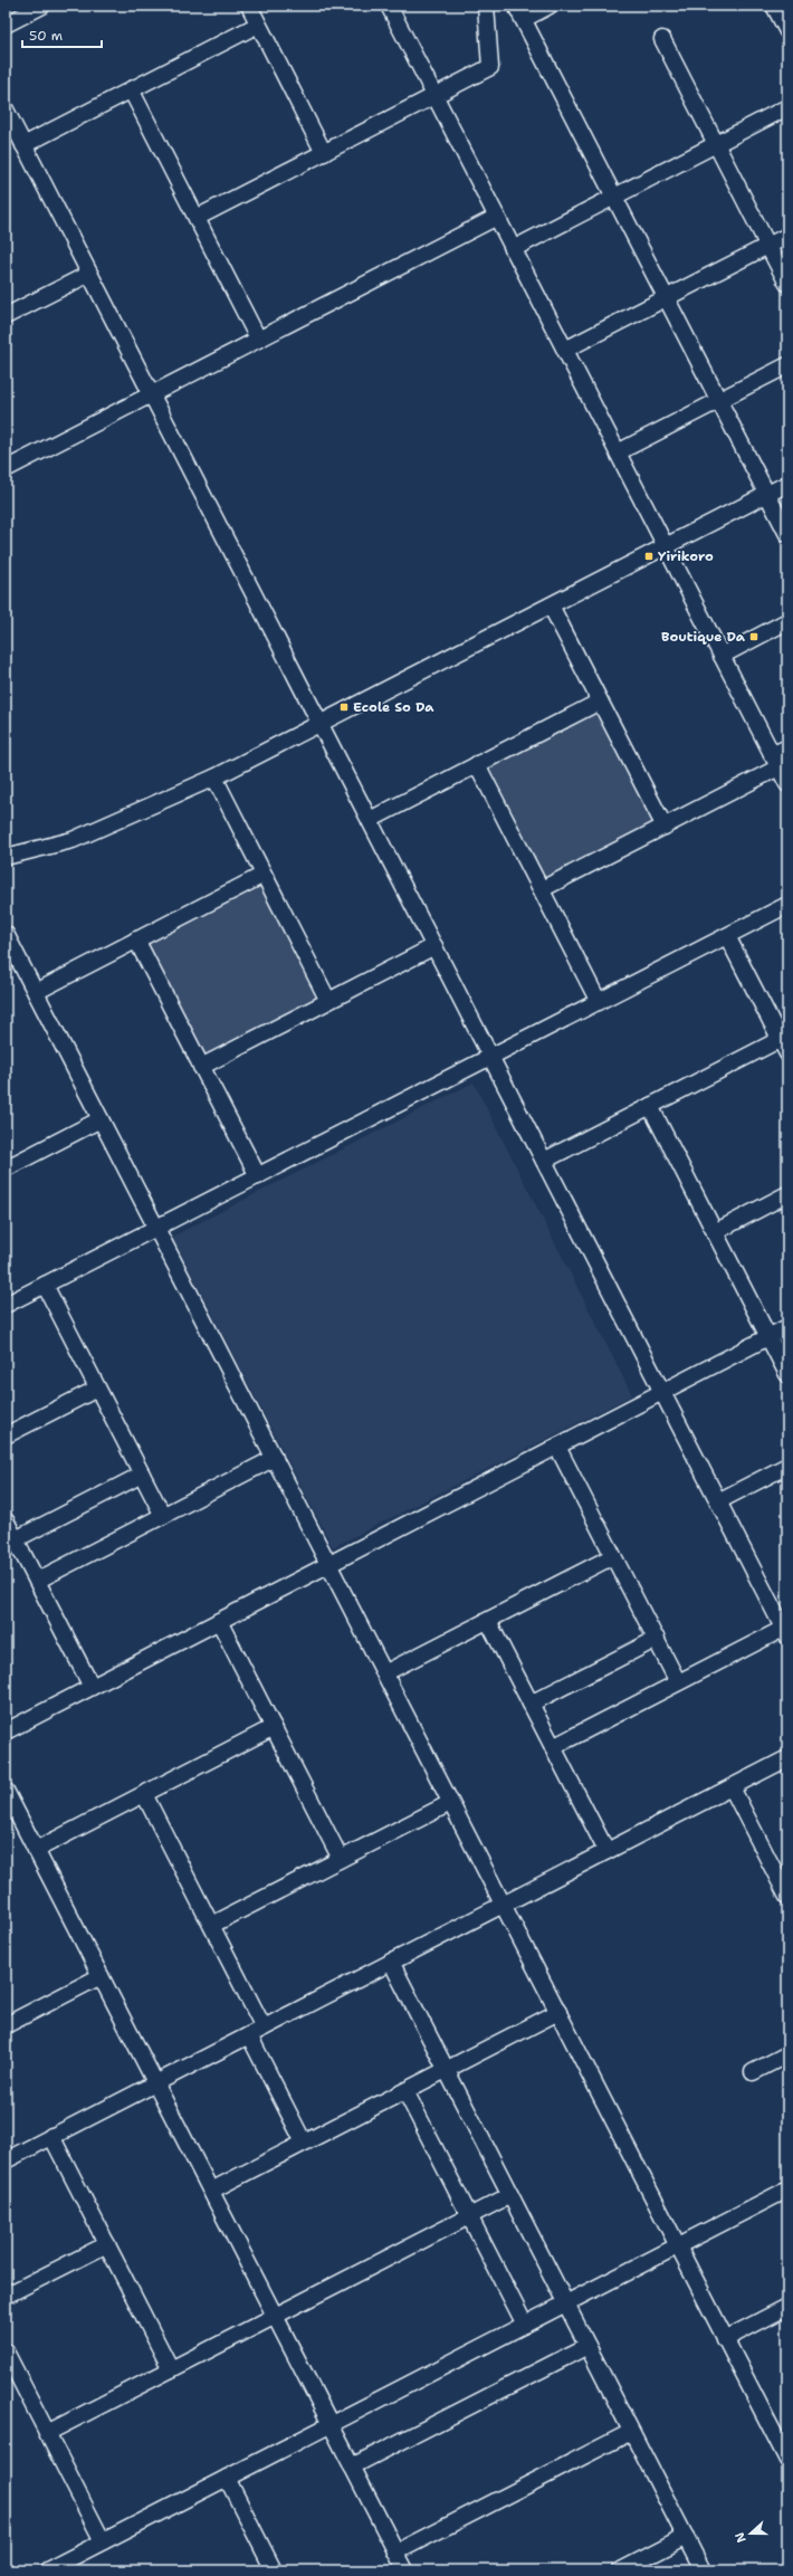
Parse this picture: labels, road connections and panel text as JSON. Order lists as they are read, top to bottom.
{
  "places": {
    "transit": ["Yirikoro", "Boutique Da", "Ecole So Da"]
  },
  "scale_bar": "50 m",
  "north": "left"
}
